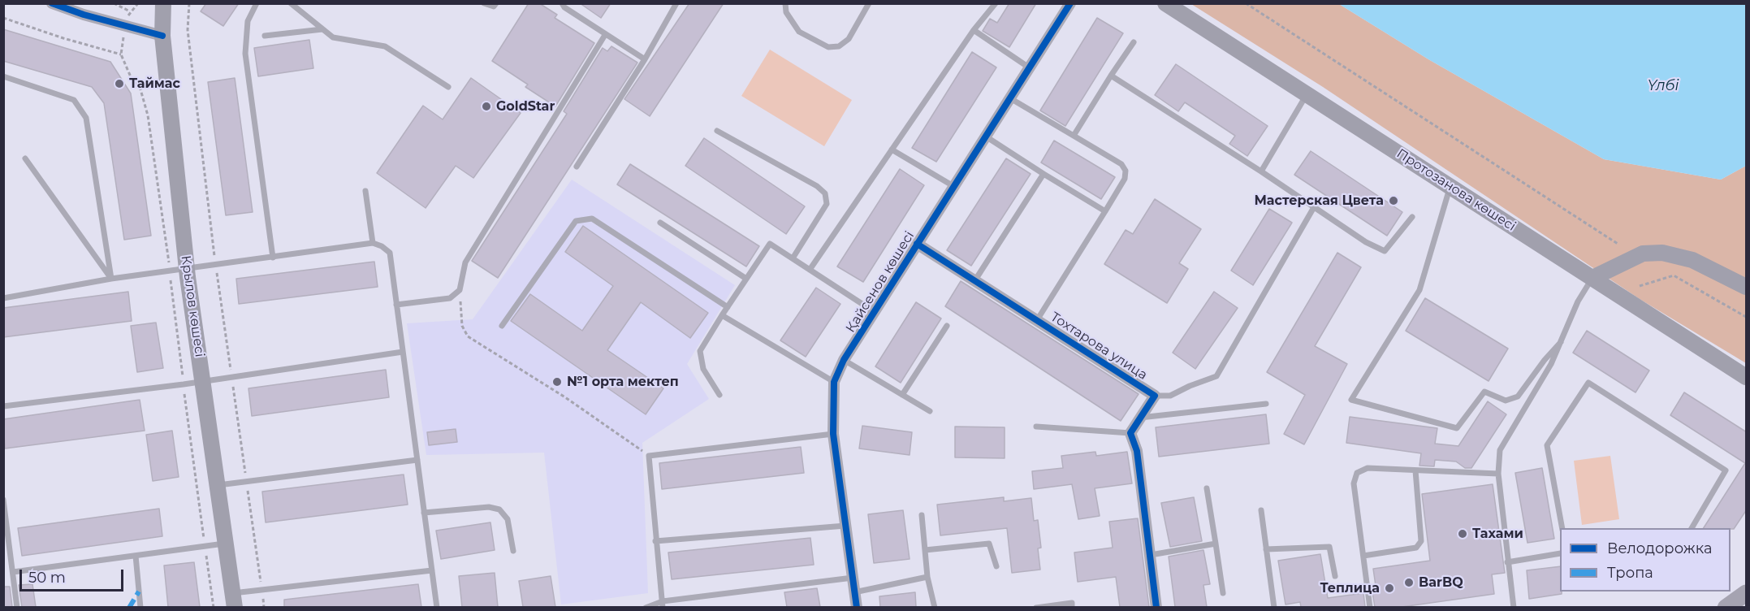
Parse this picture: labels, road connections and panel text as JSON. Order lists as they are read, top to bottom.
{
  "streets": {
    "main road": ["Протозанова көшесі", "Крылов көшесі"],
    "street": ["Қайсенов көшесі", "Тохтарова улица"]
  },
  "crossings": [
    ["Қайсенов көшесі", "Тохтарова улица"]
  ],
  "water": ["Үлбі"],
  "places": [
    "Таймас",
    "GoldStar",
    "Мастерская Цвета",
    "№1 орта мектеп",
    "Тахами",
    "BarBQ",
    "Теплица"
  ],
  "legend": ["Велодорожка", "Тропа"],
  "scale_bar": "50 m"
}
